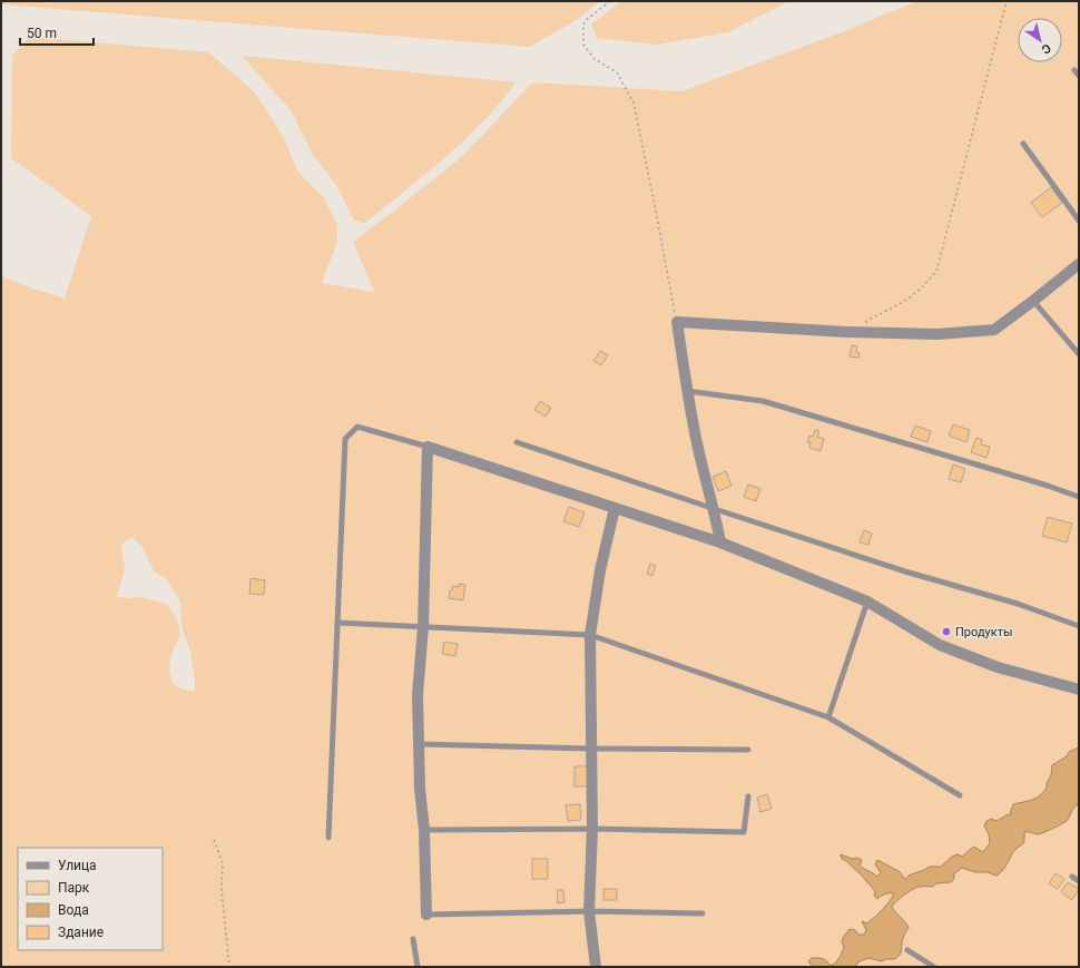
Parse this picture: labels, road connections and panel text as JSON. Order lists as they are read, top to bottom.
{
  "places": ["Продукты"],
  "legend": [
    "Улица",
    "Парк",
    "Вода",
    "Здание"
  ],
  "scale_bar": "50 m",
  "north": "bottom right"
}
